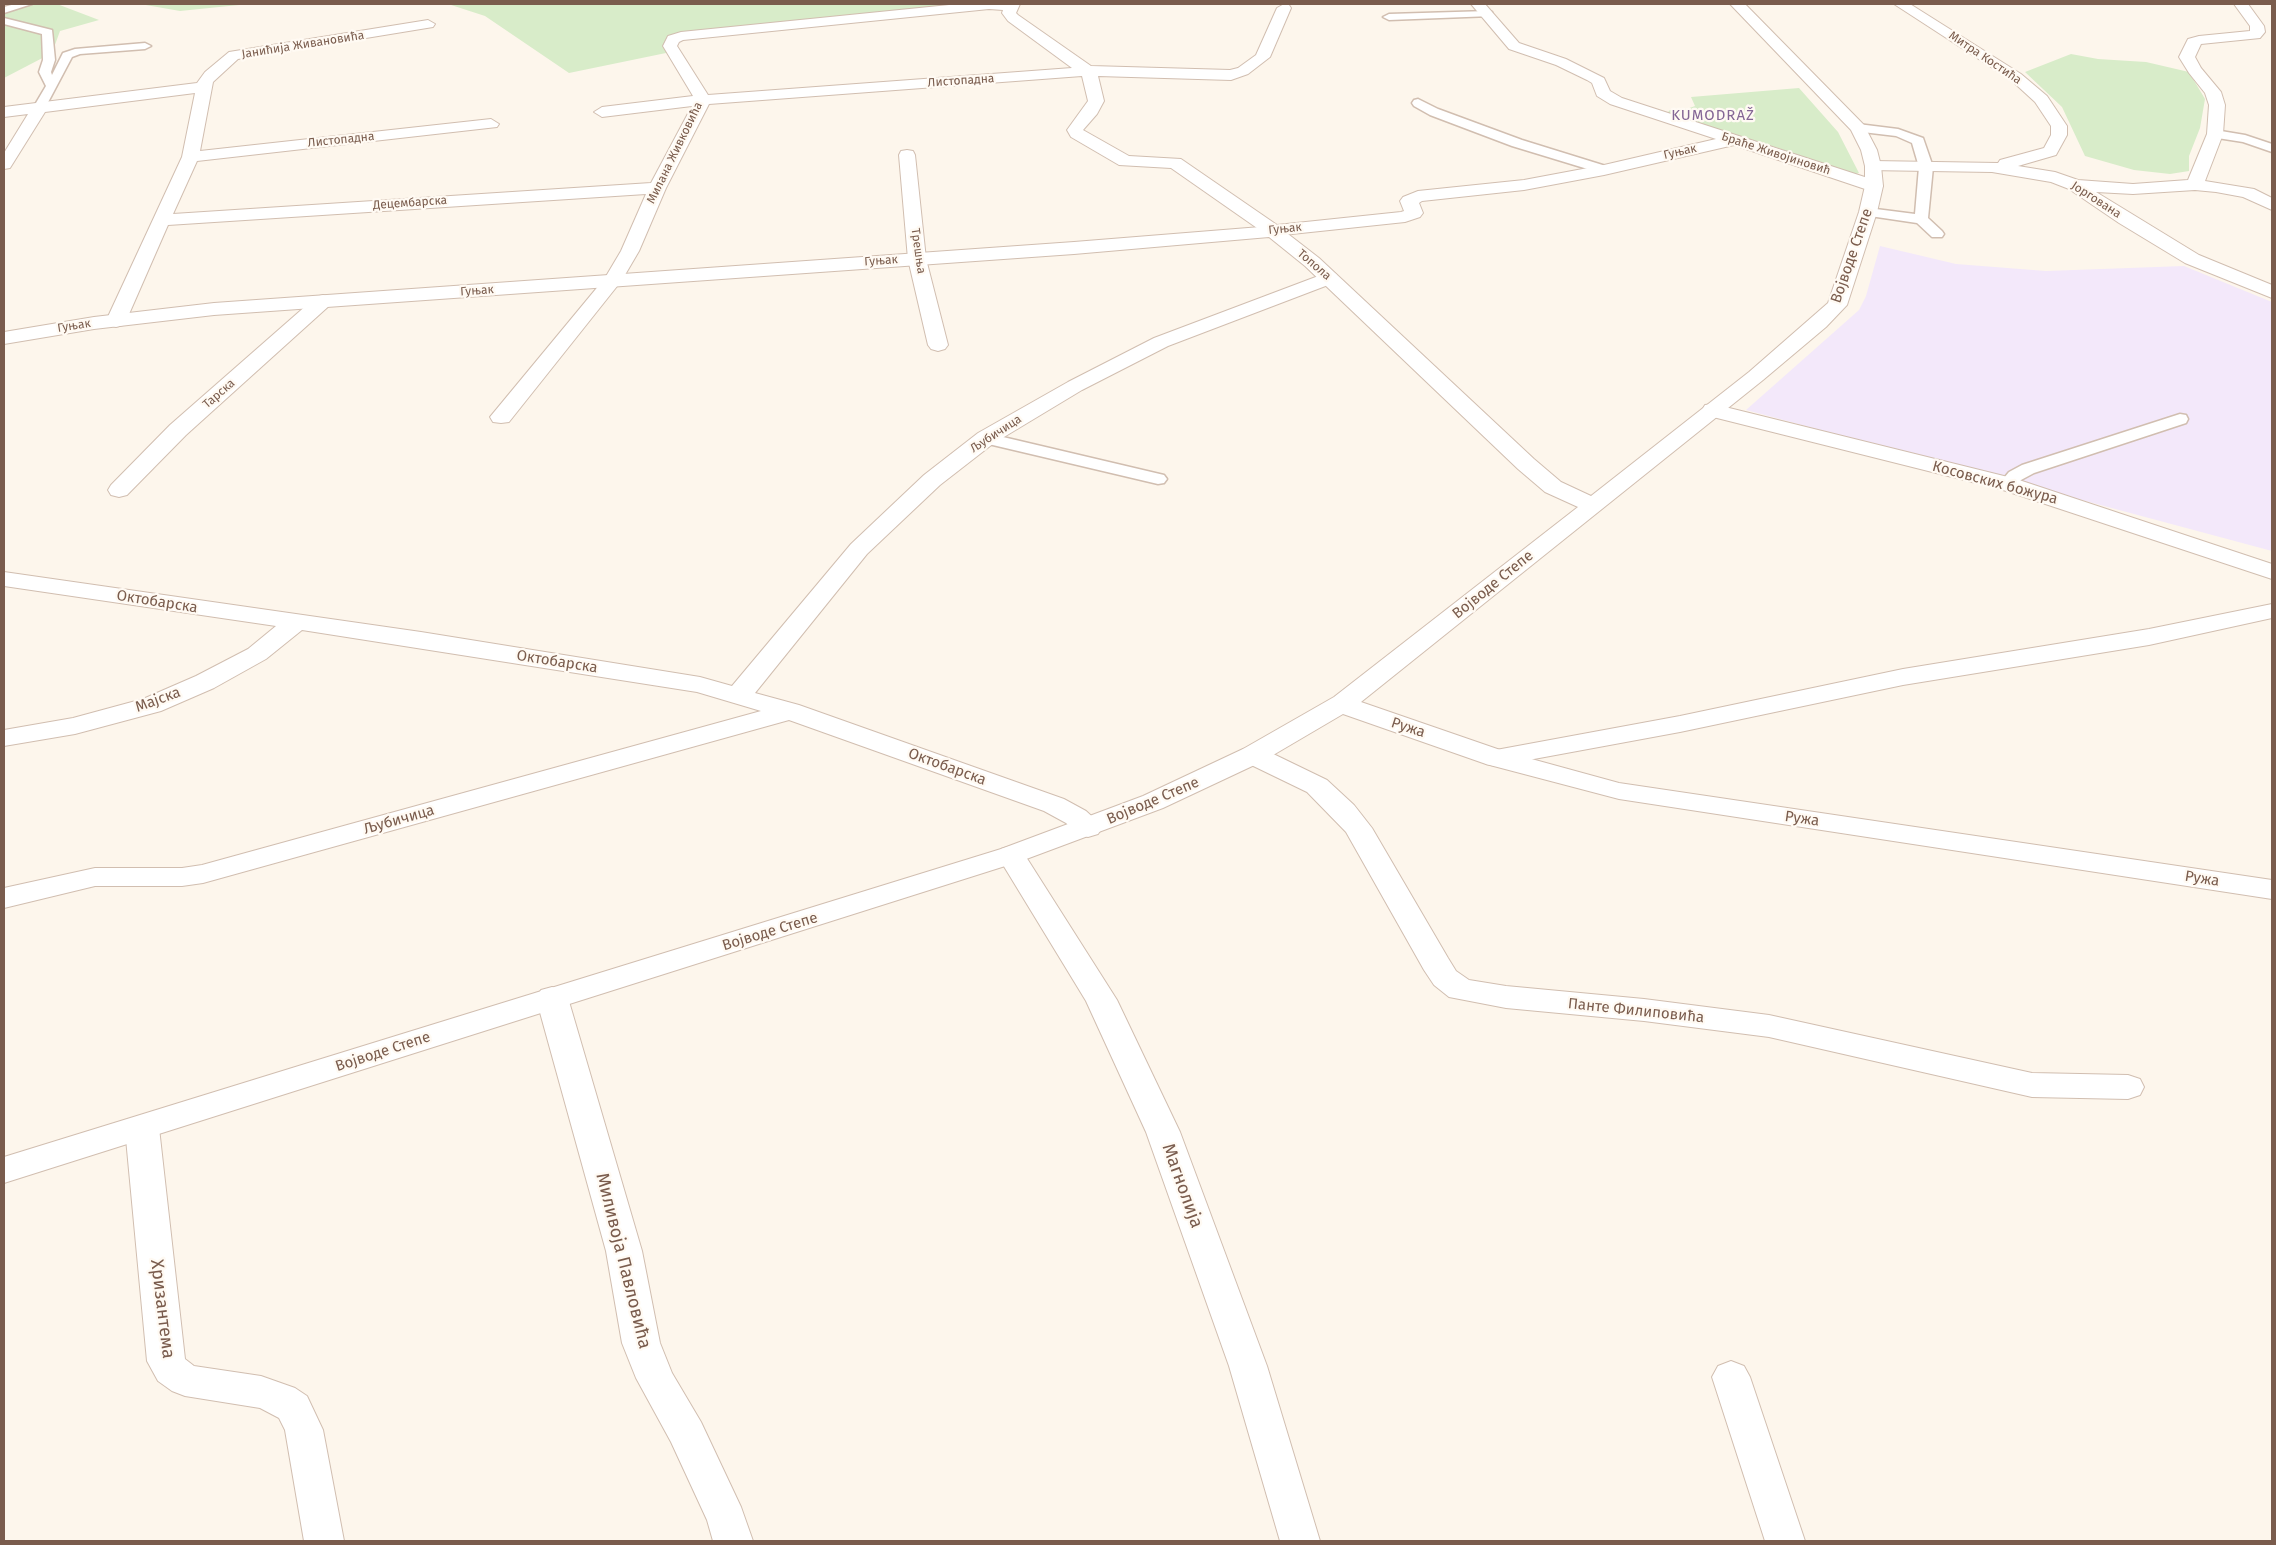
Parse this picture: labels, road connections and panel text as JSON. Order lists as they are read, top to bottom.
{
  "streets": {
    "street": [
      "Јанићија Живановића",
      "Митра Костића",
      "Листопадна",
      "Гуњак",
      "Милана Живковића",
      "Браће Живојиновић",
      "Јоргована",
      "Децембарска",
      "Трешња",
      "Војводе Степе",
      "Топола",
      "Тарска",
      "Љубичица",
      "Косовских божура",
      "Октобарска",
      "Мајска",
      "Ружа",
      "Панте Филиповића",
      "Магнолија",
      "Миливоја Павловића",
      "Хризантема"
    ]
  },
  "crossings": [
    ["Јанићија Живановића", "Листопадна"],
    ["Јанићија Живановића", "Гуњак"],
    ["Јанићија Живановића", "Децембарска"],
    ["Митра Костића", "Јоргована"],
    ["Листопадна", "Милана Живковића"],
    ["Листопадна", "Топола"],
    ["Гуњак", "Милана Живковића"],
    ["Гуњак", "Браће Живојиновић"],
    ["Гуњак", "Трешња"],
    ["Гуњак", "Топола"],
    ["Гуњак", "Тарска"],
    ["Милана Живковића", "Децембарска"],
    ["Браће Живојиновић", "Војводе Степе"],
    ["Јоргована", "Војводе Степе"],
    ["Војводе Степе", "Топола"],
    ["Војводе Степе", "Косовских божура"],
    ["Војводе Степе", "Октобарска"],
    ["Војводе Степе", "Ружа"],
    ["Војводе Степе", "Панте Филиповића"],
    ["Војводе Степе", "Магнолија"],
    ["Војводе Степе", "Миливоја Павловића"],
    ["Војводе Степе", "Хризантема"],
    ["Топола", "Љубичица"],
    ["Љубичица", "Октобарска"],
    ["Октобарска", "Мајска"]
  ],
  "districts": ["KUMODRAŽ"]
}
